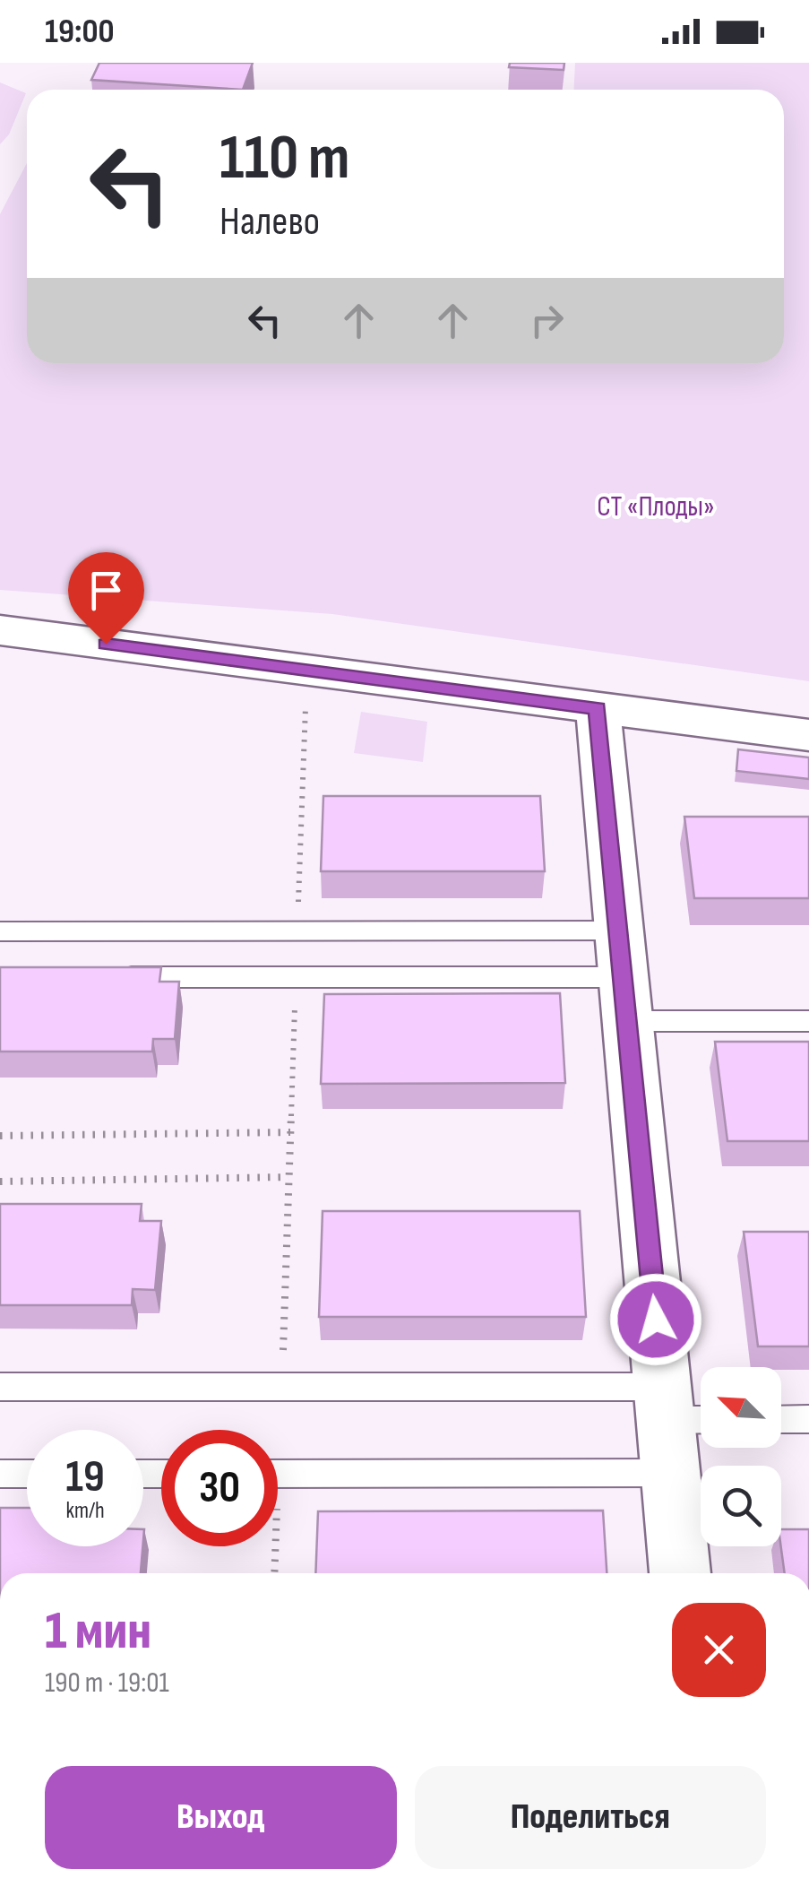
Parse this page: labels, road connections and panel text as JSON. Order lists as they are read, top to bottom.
{
  "parks": ["СТ «Плоды»"],
  "north": "top left",
  "page": {
    "status": "19:00",
    "turn": ["110 m", "Налево"],
    "speed": "19 km/h",
    "limit": "30",
    "heading": ["1 мин", "190 m · 19:01"],
    "buttons": ["Выход", "Поделиться"]
  }
}
